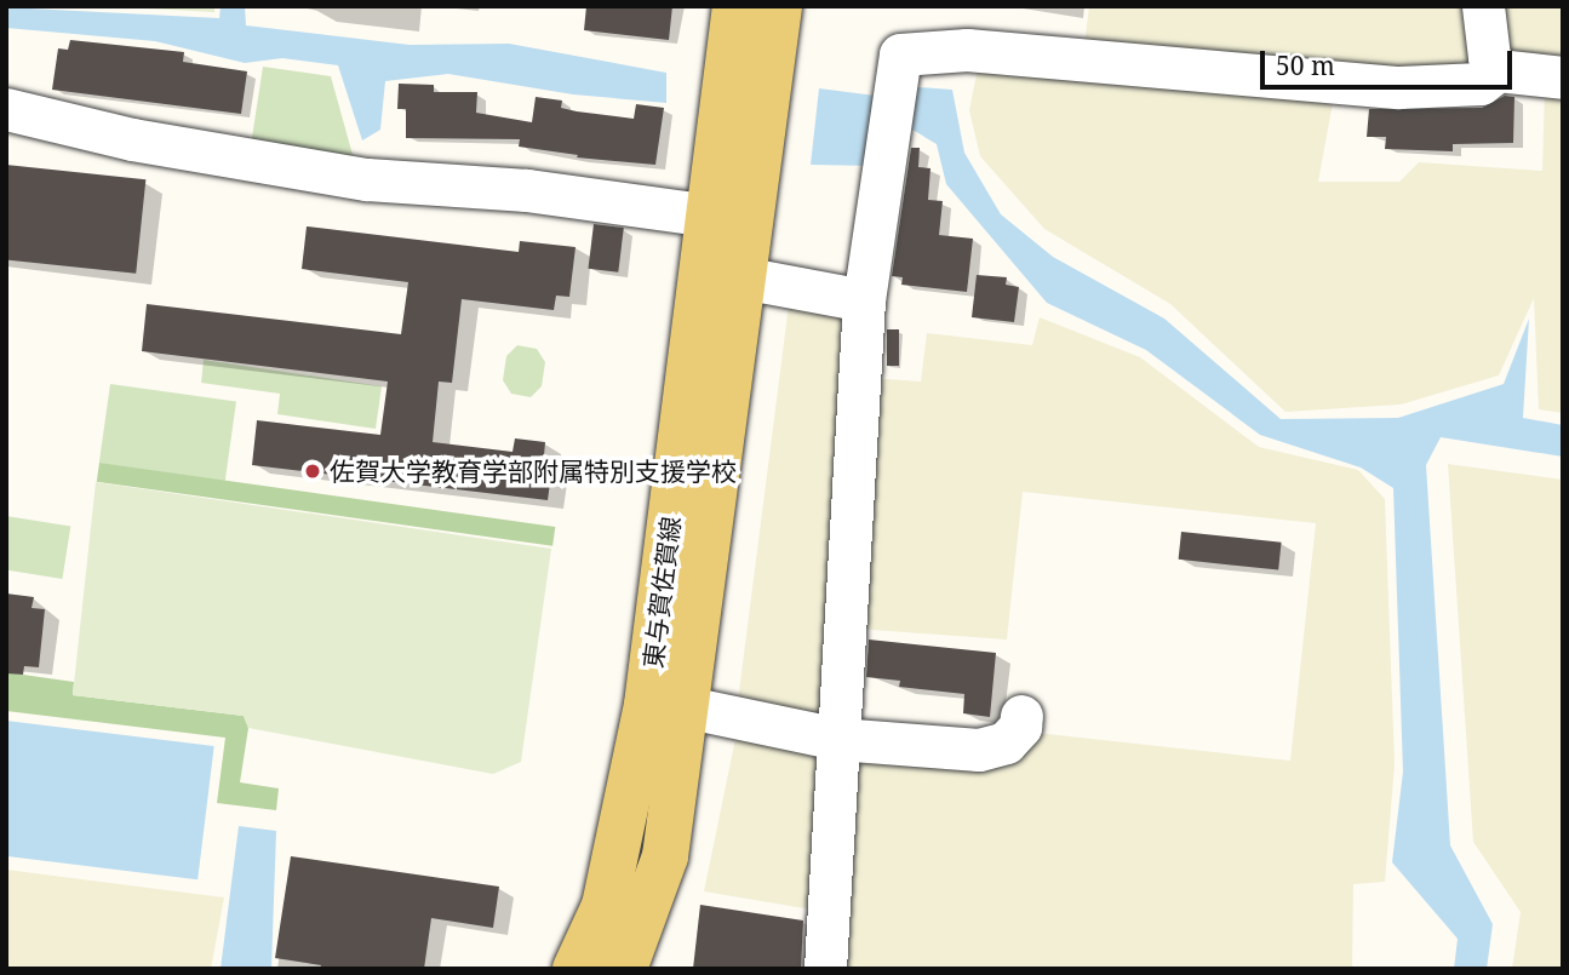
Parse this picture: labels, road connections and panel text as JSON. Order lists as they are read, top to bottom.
{
  "streets": {
    "main road": ["東与賀佐賀線"]
  },
  "places": ["佐賀大学教育学部附属特別支援学校"],
  "scale_bar": "50 m"
}
